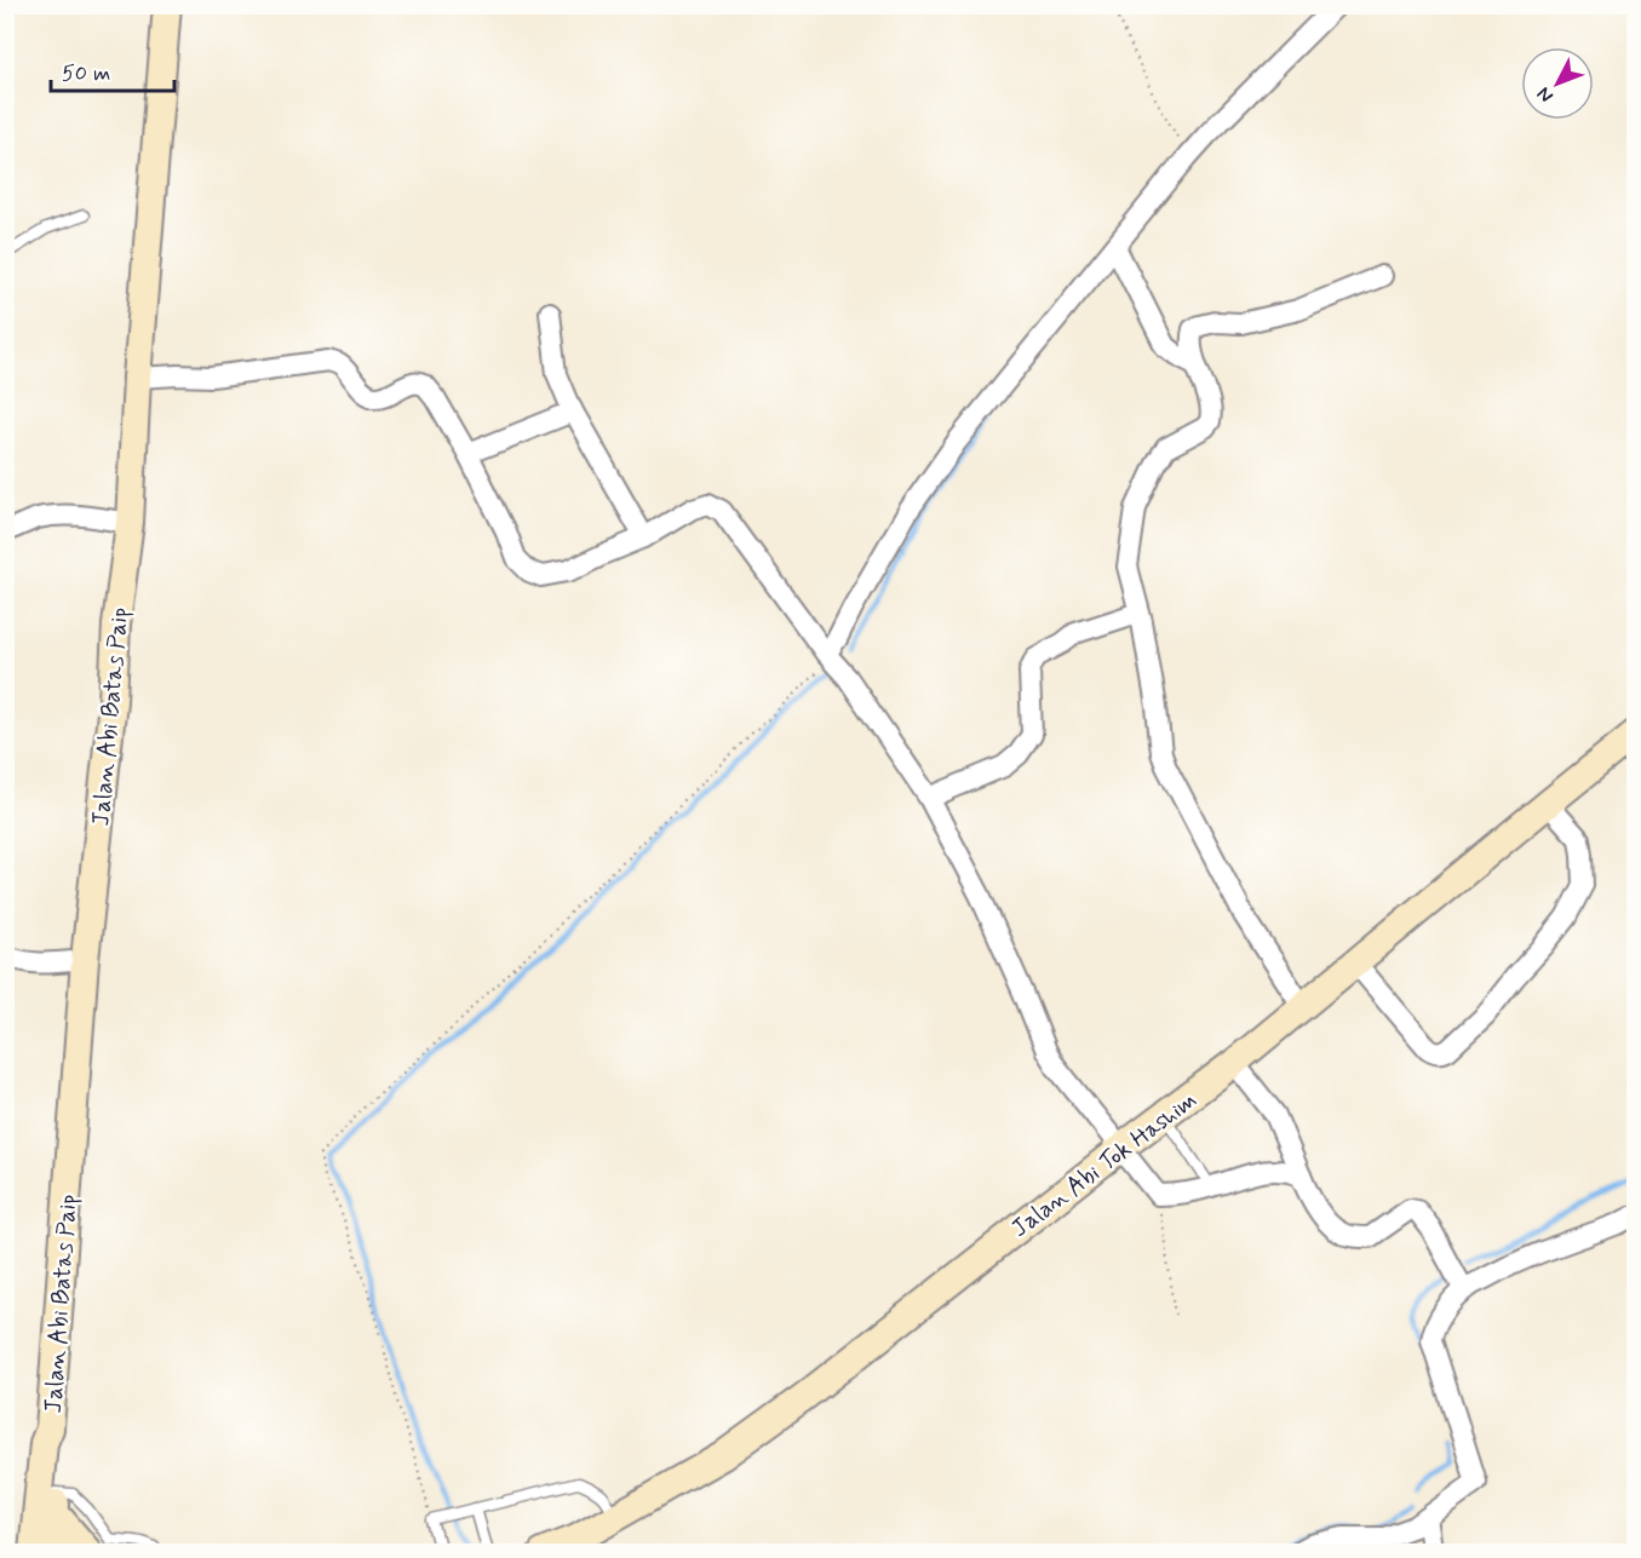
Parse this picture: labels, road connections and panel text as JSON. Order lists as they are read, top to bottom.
{
  "streets": {
    "main road": ["Jalan Abi Batas Paip", "Jalan Abi Tok Hashim"]
  },
  "scale_bar": "50 m",
  "north": "bottom left"
}
